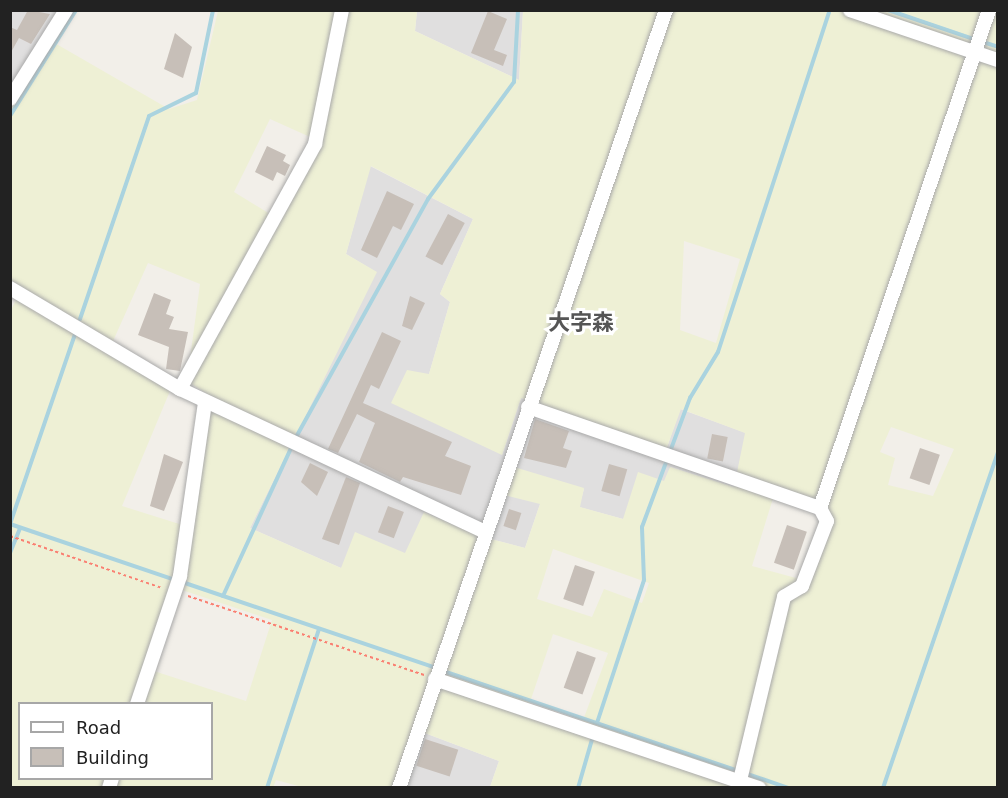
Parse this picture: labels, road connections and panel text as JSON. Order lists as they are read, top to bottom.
{
  "districts": ["大字森"],
  "legend": ["Road", "Building"]
}
